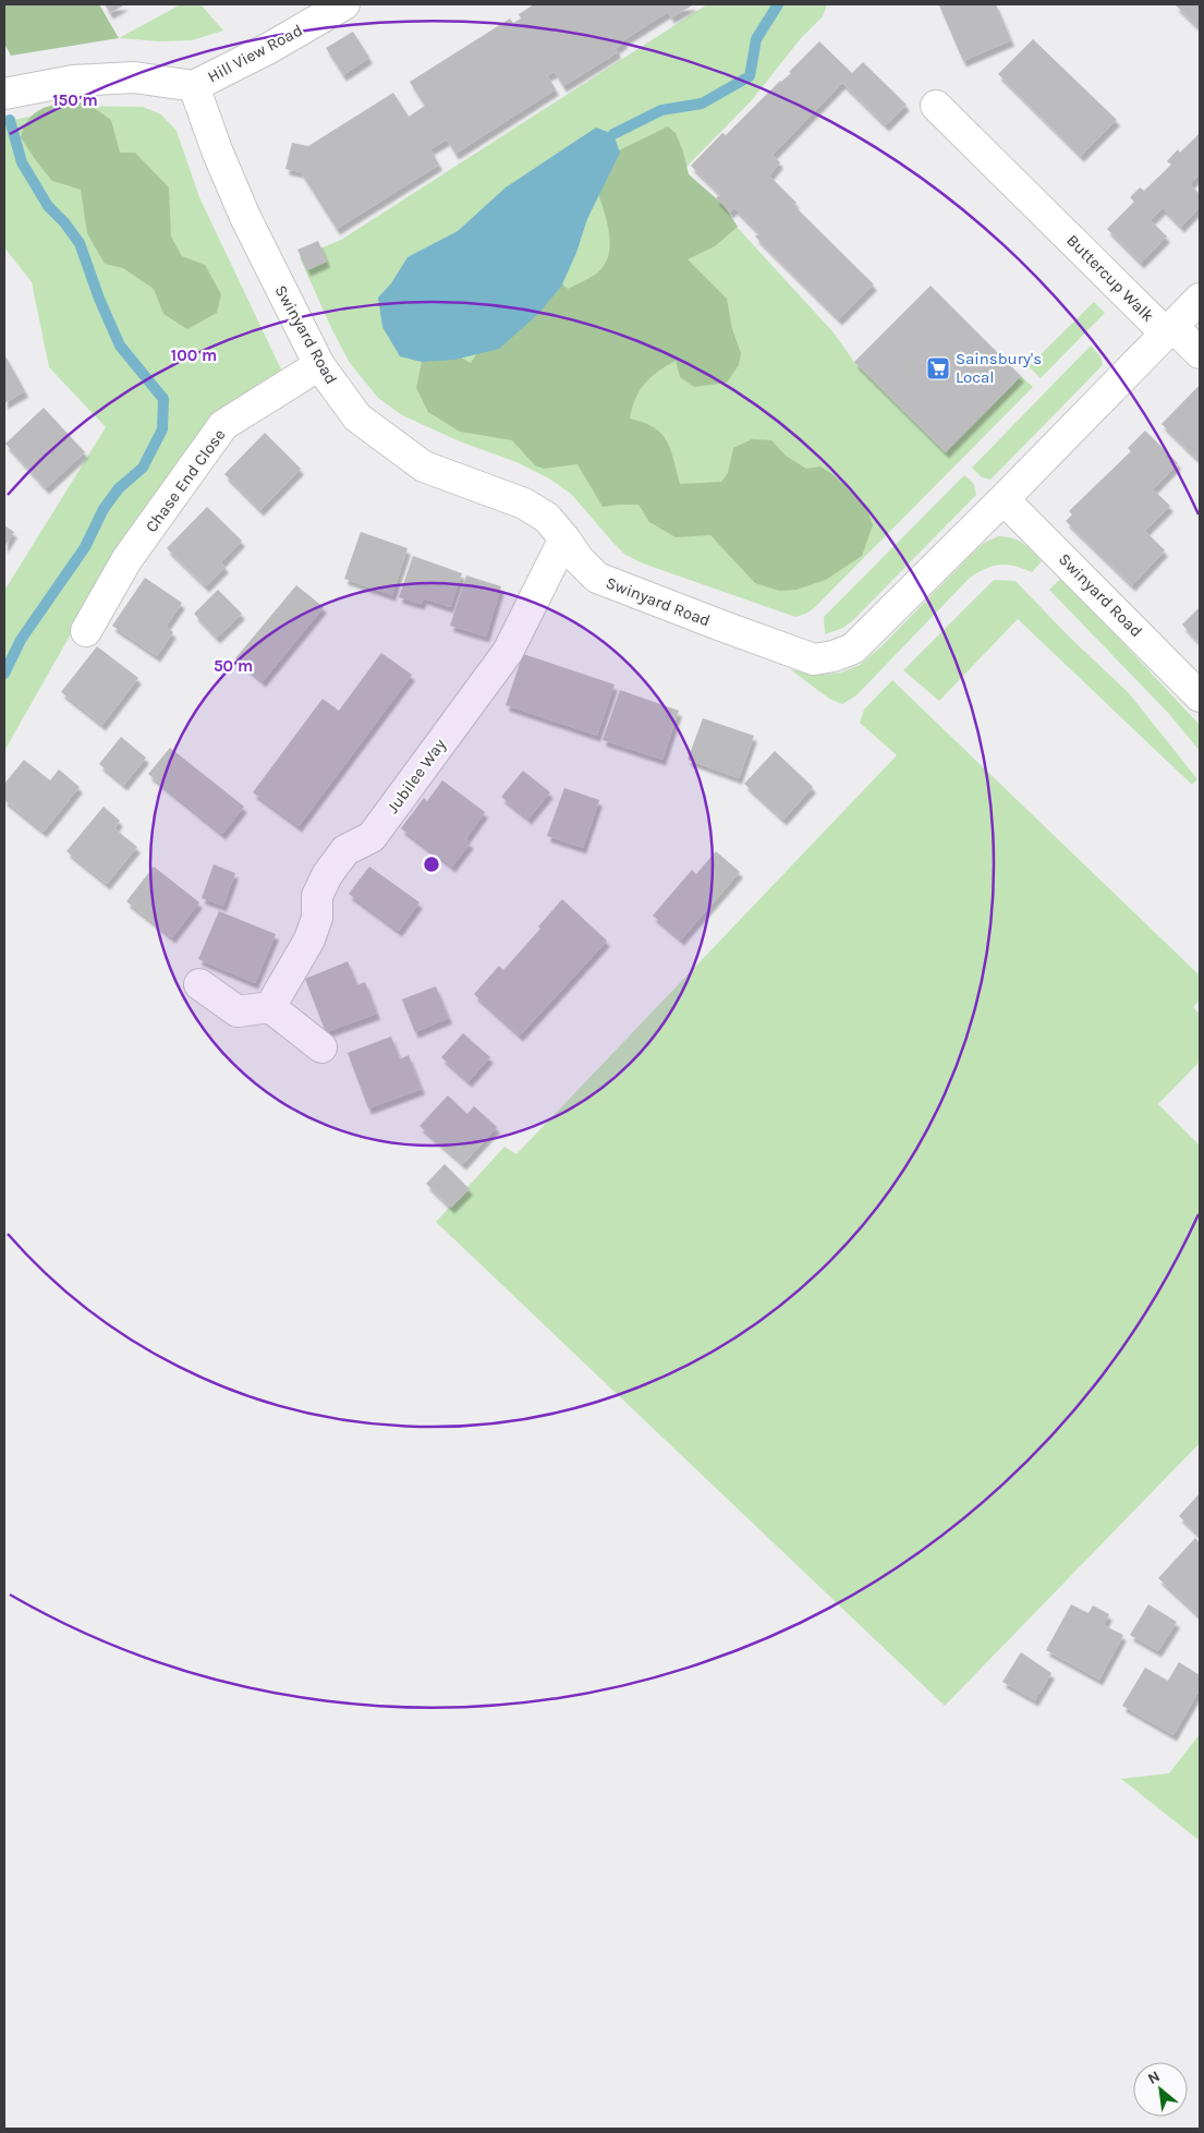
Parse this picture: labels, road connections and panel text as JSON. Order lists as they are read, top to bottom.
{
  "streets": {
    "street": [
      "Hill View Road",
      "Buttercup Walk",
      "Swinyard Road",
      "Chase End Close",
      "Jubilee Way"
    ]
  },
  "crossings": [
    ["Hill View Road", "Swinyard Road"],
    ["Buttercup Walk", "Swinyard Road"],
    ["Swinyard Road", "Chase End Close"],
    ["Swinyard Road", "Jubilee Way"]
  ],
  "places": {
    "supermarket": ["Sainsbury's Local"]
  },
  "north": "top left",
  "rings": ["150 m", "100 m", "50 m"]
}
